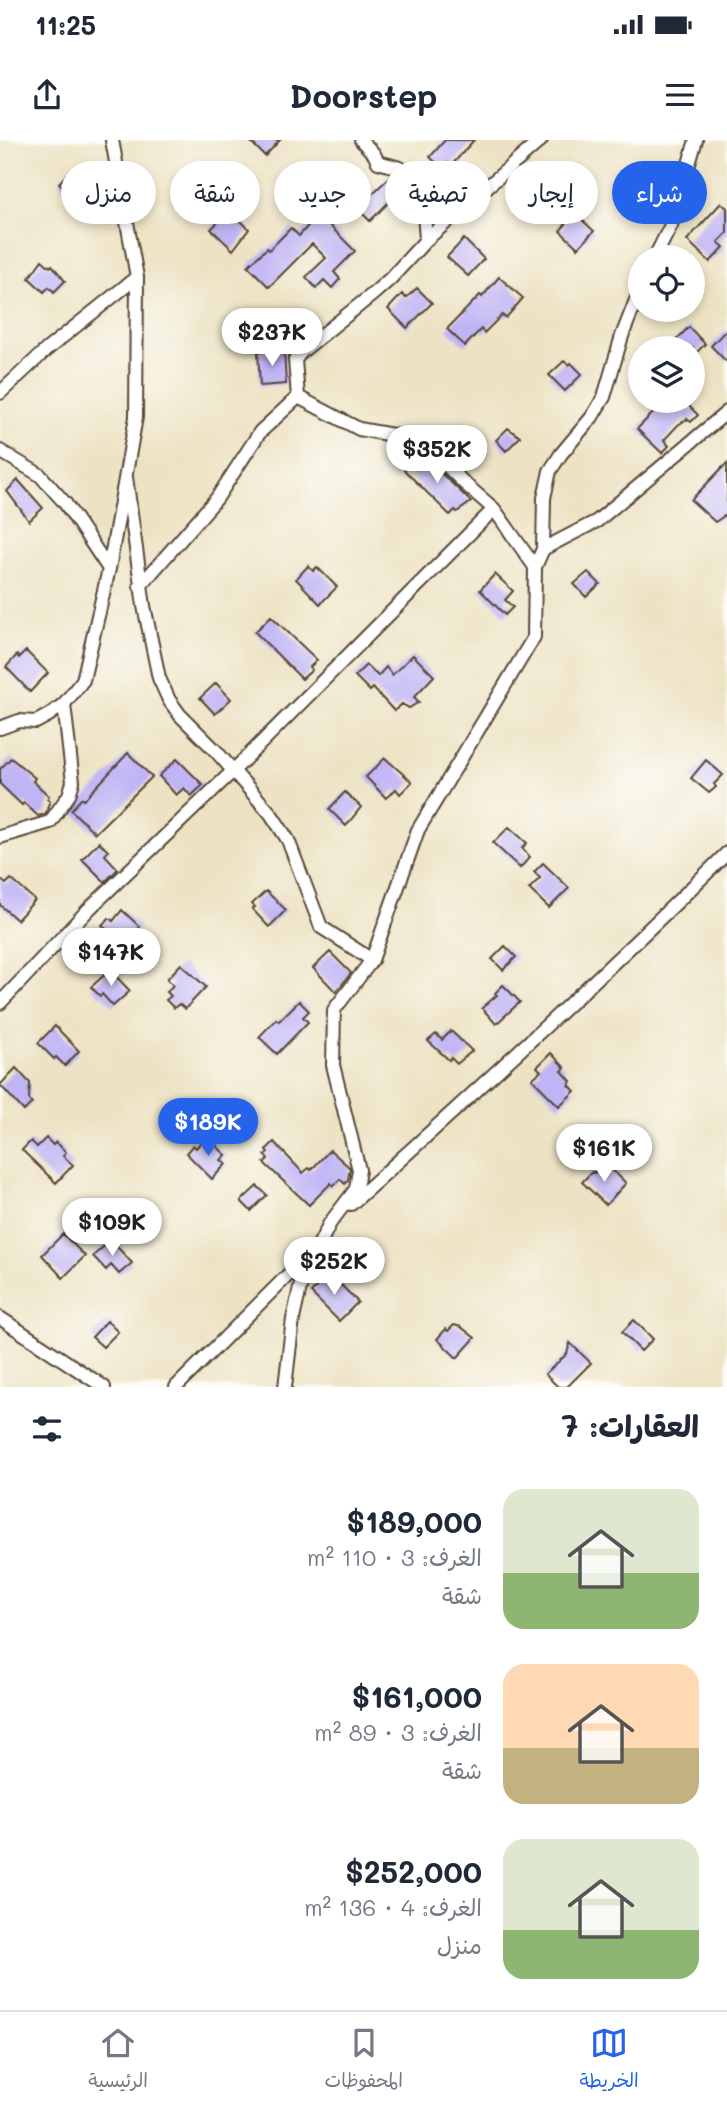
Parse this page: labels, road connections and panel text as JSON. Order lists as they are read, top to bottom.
{
  "page": {
    "status": "11:25",
    "header": "Doorstep",
    "chip": [
      "شراء",
      "إيجار",
      "تصفية",
      "جديد",
      "شقة",
      "منزل"
    ],
    "price": [
      "$237K",
      "$352K",
      "$147K",
      "$189K",
      "$161K",
      "$109K",
      "$252K"
    ],
    "heading": "العقارات: 7",
    "list": [
      {
        "name": "$189,000",
        "note": "الغرف: 3 · 110 m² · شقة"
      },
      {
        "name": "$161,000",
        "note": "الغرف: 3 · 89 m² · شقة"
      },
      {
        "name": "$252,000",
        "note": "الغرف: 4 · 136 m² · منزل"
      }
    ],
    "tabs": ["الخريطة", "المحفوظات", "الرئيسية"]
  }
}
